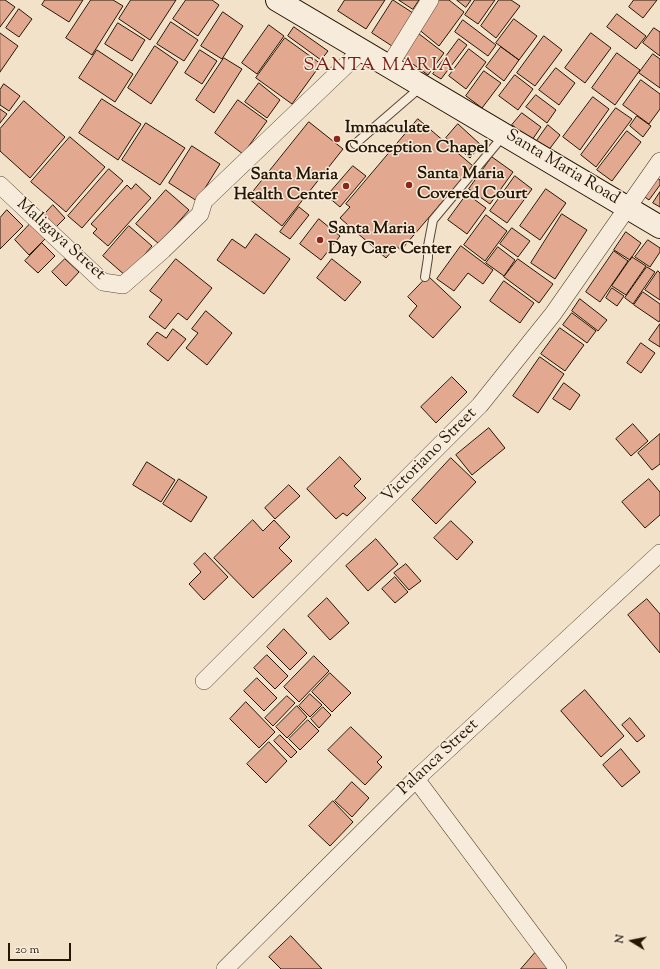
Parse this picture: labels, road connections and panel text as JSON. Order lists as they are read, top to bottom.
{
  "streets": {
    "main road": ["Santa Maria Road"],
    "street": ["Maligaya Street", "Victoriano Street", "Palanca Street"]
  },
  "crossings": [
    ["Santa Maria Road", "Maligaya Street"],
    ["Santa Maria Road", "Victoriano Street"]
  ],
  "districts": ["SANTA MARIA"],
  "places": [
    "Immaculate Conception Chapel",
    "Santa Maria Covered Court",
    "Santa Maria Health Center",
    "Santa Maria Day Care Center"
  ],
  "scale_bar": "20 m",
  "north": "left"
}
